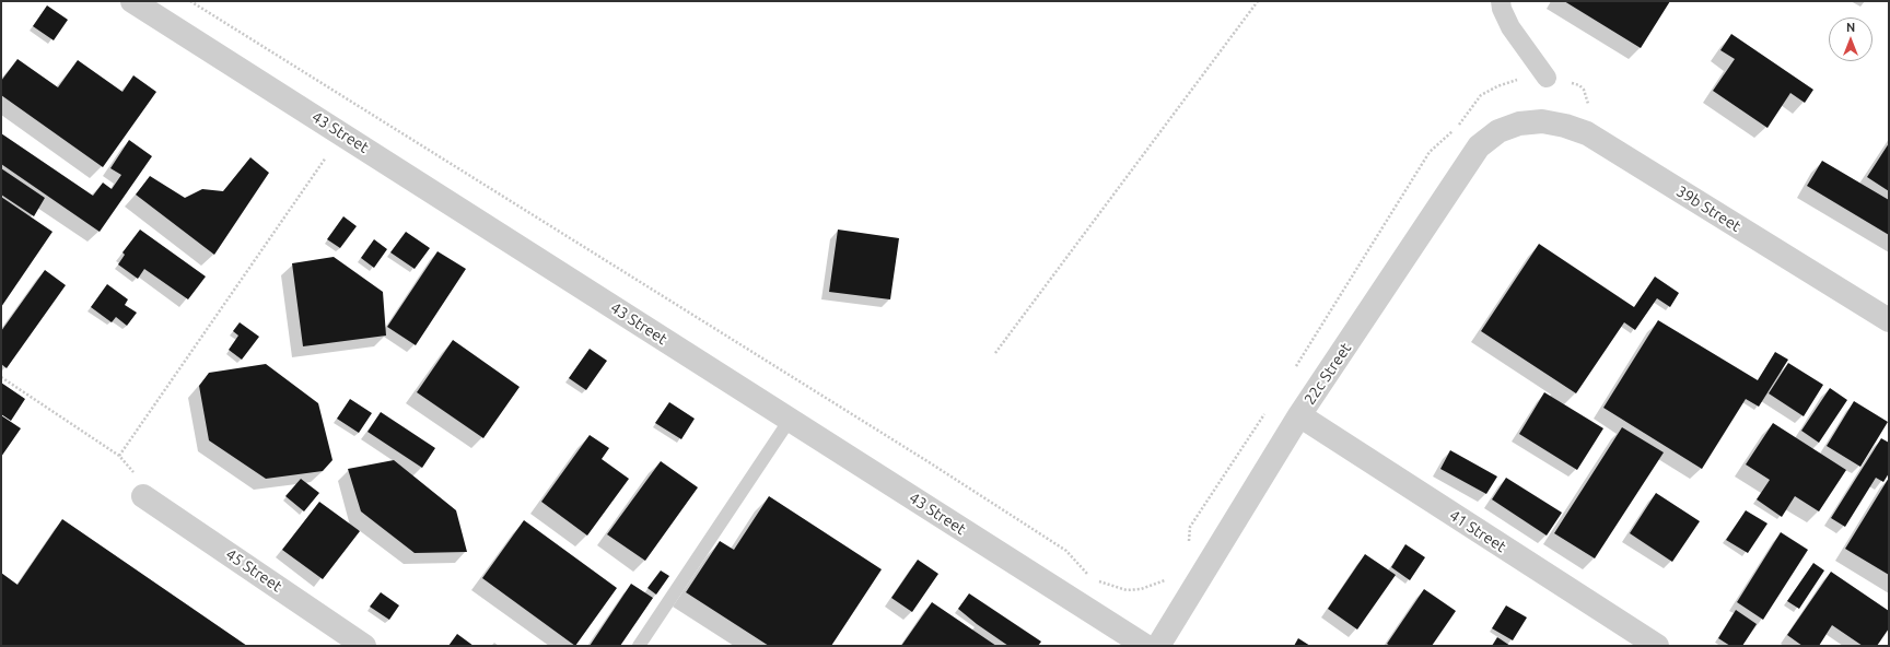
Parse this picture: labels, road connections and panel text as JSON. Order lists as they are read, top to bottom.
{
  "streets": {
    "street": [
      "43 Street",
      "39b Street",
      "22c Street",
      "41 Street",
      "45 Street"
    ]
  },
  "crossings": [
    ["39b Street", "22c Street"],
    ["22c Street", "41 Street"]
  ],
  "north": "top"
}
